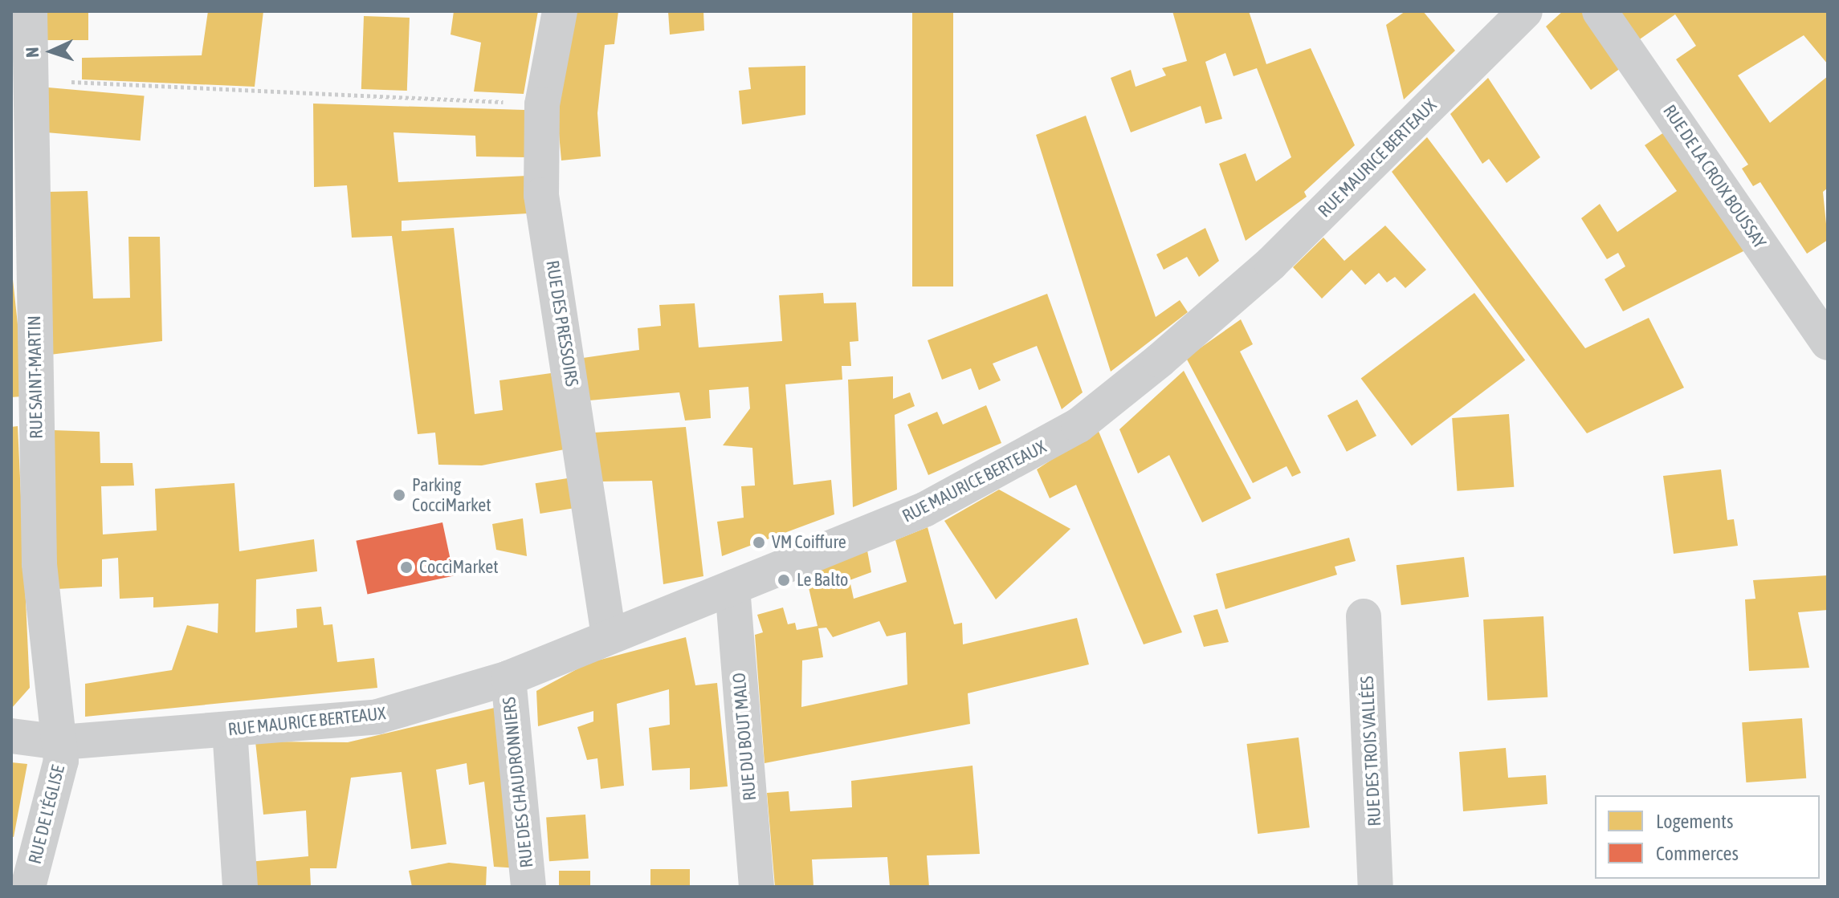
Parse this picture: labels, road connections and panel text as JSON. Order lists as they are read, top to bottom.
{
  "streets": {
    "street": [
      "RUE MAURICE BERTEAUX",
      "RUE DE LA CROIX BOUSSAY",
      "RUE DES PRESSOIRS",
      "RUE SAINT-MARTIN",
      "RUE DU BOUT MALO",
      "RUE DES TROIS VALLÉES",
      "RUE DES CHAUDRONNIERS",
      "RUE DE L'ÉGLISE"
    ]
  },
  "crossings": [
    ["RUE MAURICE BERTEAUX", "RUE DES PRESSOIRS"],
    ["RUE MAURICE BERTEAUX", "RUE SAINT-MARTIN"],
    ["RUE MAURICE BERTEAUX", "RUE DU BOUT MALO"],
    ["RUE MAURICE BERTEAUX", "RUE DES CHAUDRONNIERS"],
    ["RUE MAURICE BERTEAUX", "RUE DE L'ÉGLISE"],
    ["RUE SAINT-MARTIN", "RUE DE L'ÉGLISE"]
  ],
  "places": [
    "Parking CocciMarket",
    "VM Coiffure",
    "CocciMarket",
    "Le Balto"
  ],
  "legend": ["Logements", "Commerces"],
  "north": "left"
}
